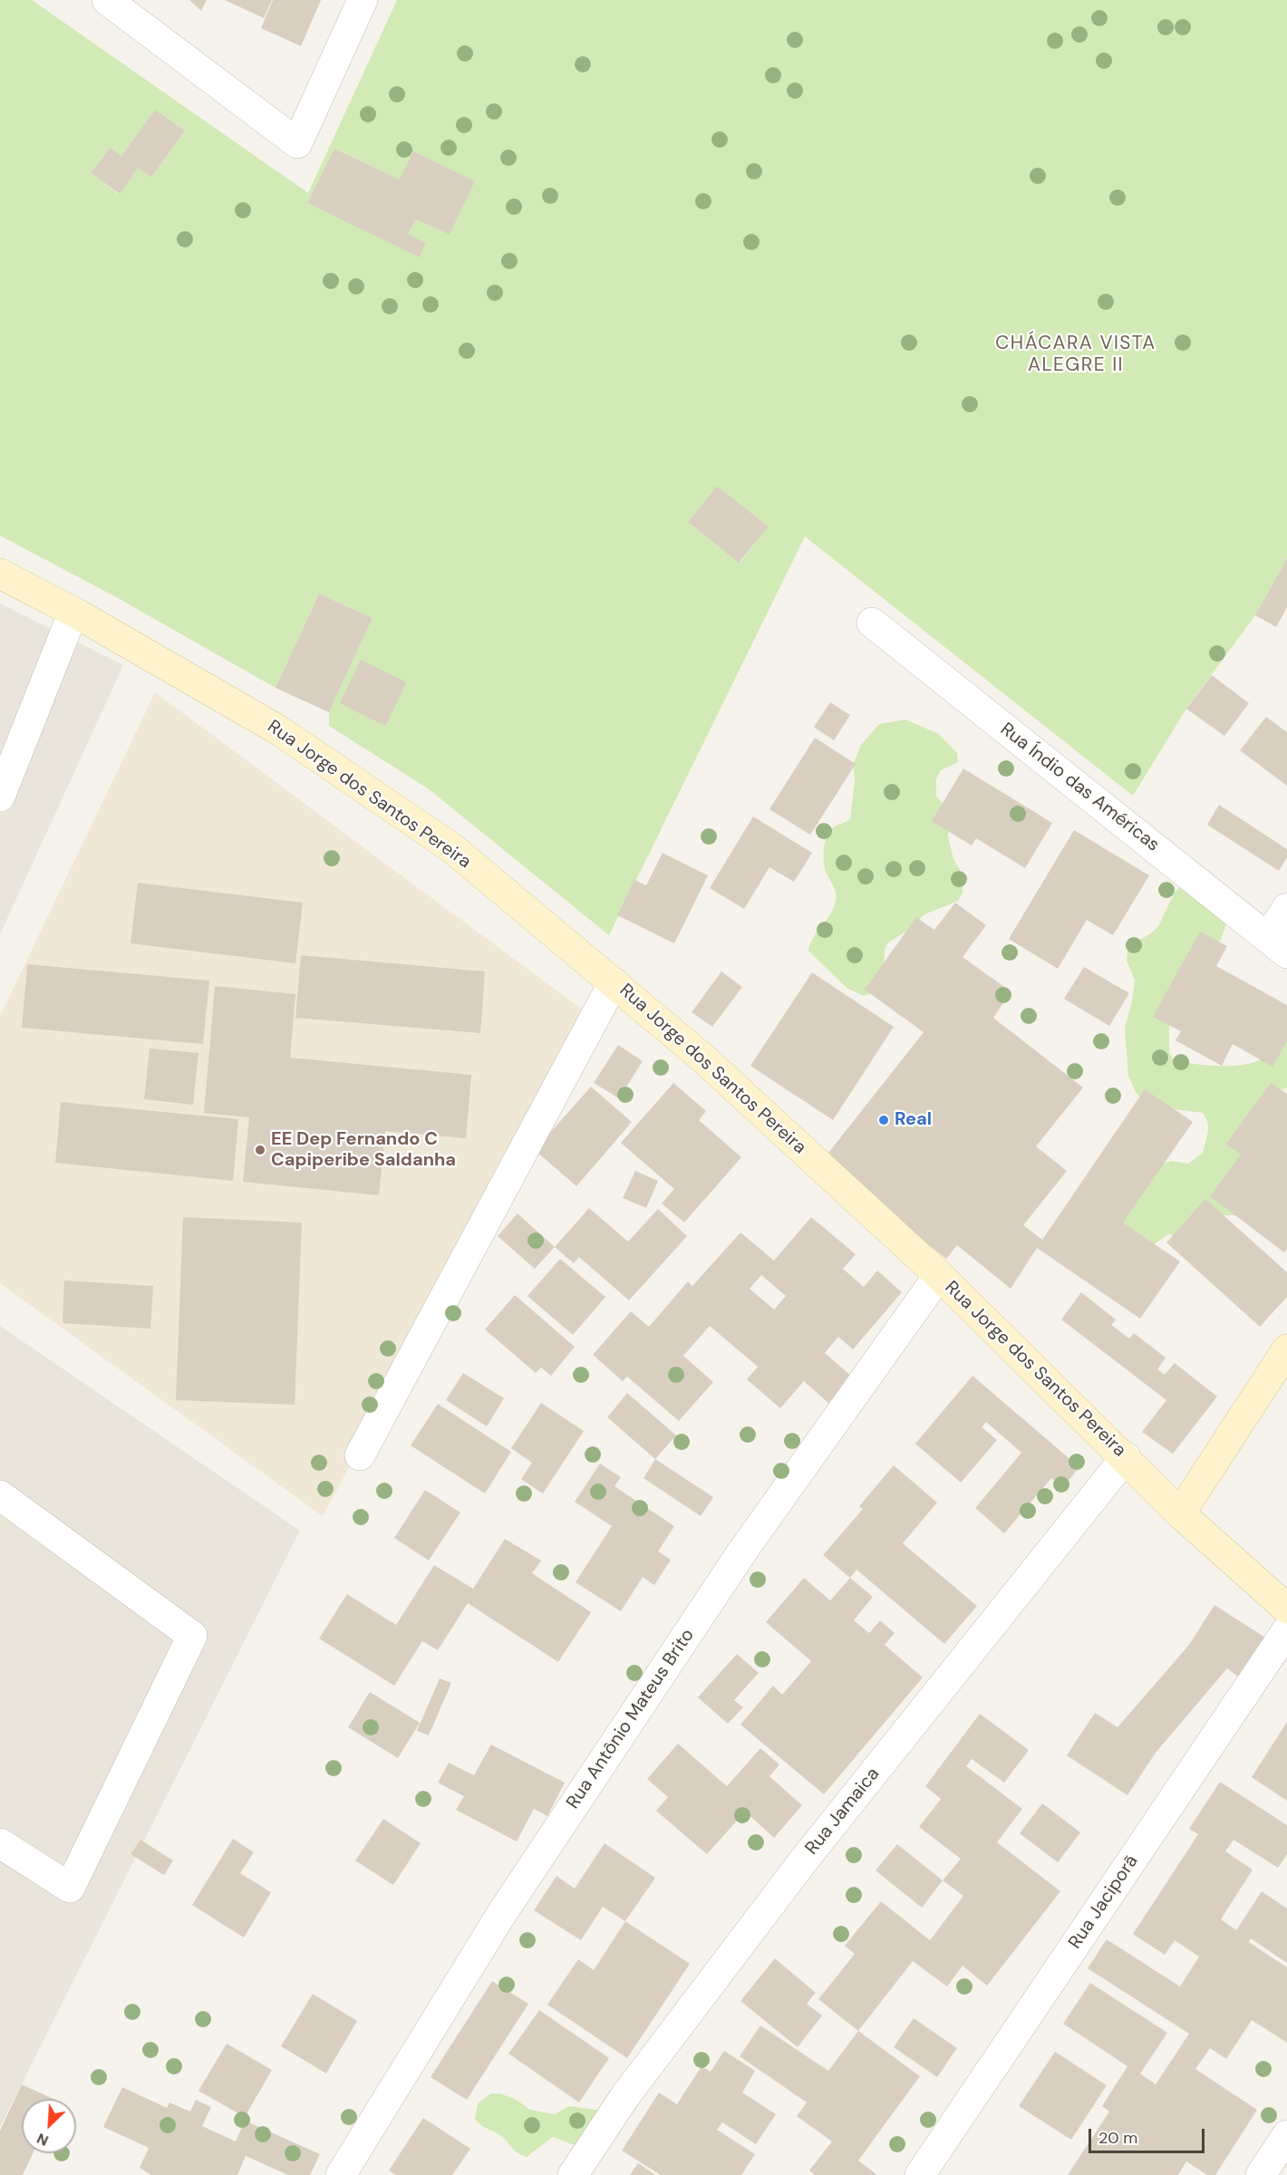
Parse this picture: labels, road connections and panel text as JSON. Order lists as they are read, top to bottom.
{
  "streets": {
    "street": [
      "Rua Índio das Américas",
      "Rua Jorge dos Santos Pereira",
      "Rua Antônio Mateus Brito",
      "Rua Jamaica",
      "Rua Jaciporã"
    ]
  },
  "crossings": [
    ["Rua Jorge dos Santos Pereira", "Rua Antônio Mateus Brito"],
    ["Rua Jorge dos Santos Pereira", "Rua Jamaica"]
  ],
  "districts": ["CHÁCARA VISTA ALEGRE II"],
  "places": ["Real", "EE Dep Fernando C Capiperibe Saldanha"],
  "scale_bar": "20 m",
  "north": "bottom left"
}
